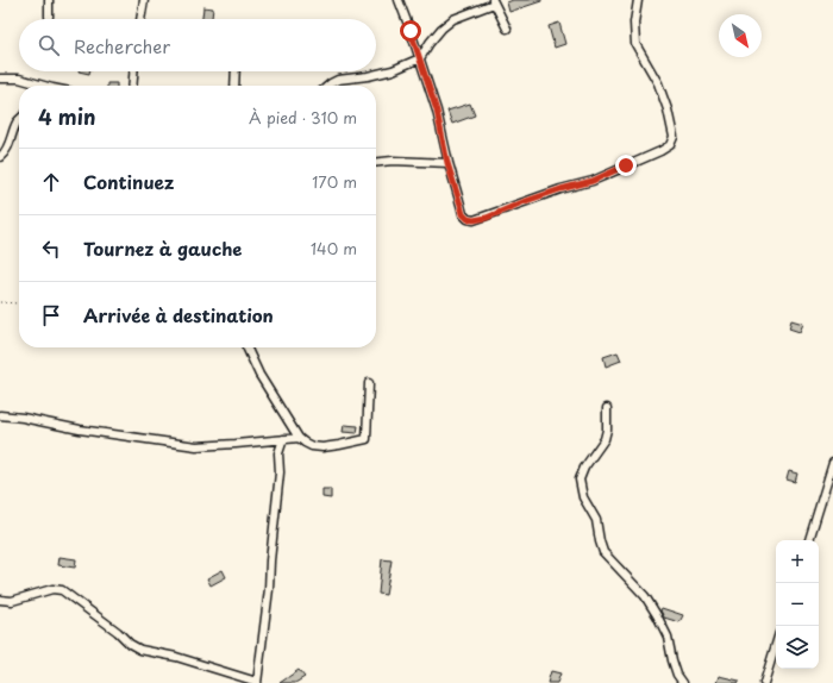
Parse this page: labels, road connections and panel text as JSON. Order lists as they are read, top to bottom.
{
  "north": "bottom right",
  "page": {
    "search": "Rechercher",
    "heading": ["4 min", "À pied · 310 m"],
    "list": [
      ["Continuez", "170 m"],
      ["Tournez à gauche", "140 m"],
      "Arrivée à destination"
    ],
    "map_buttons": ["+", "−"]
  }
}
